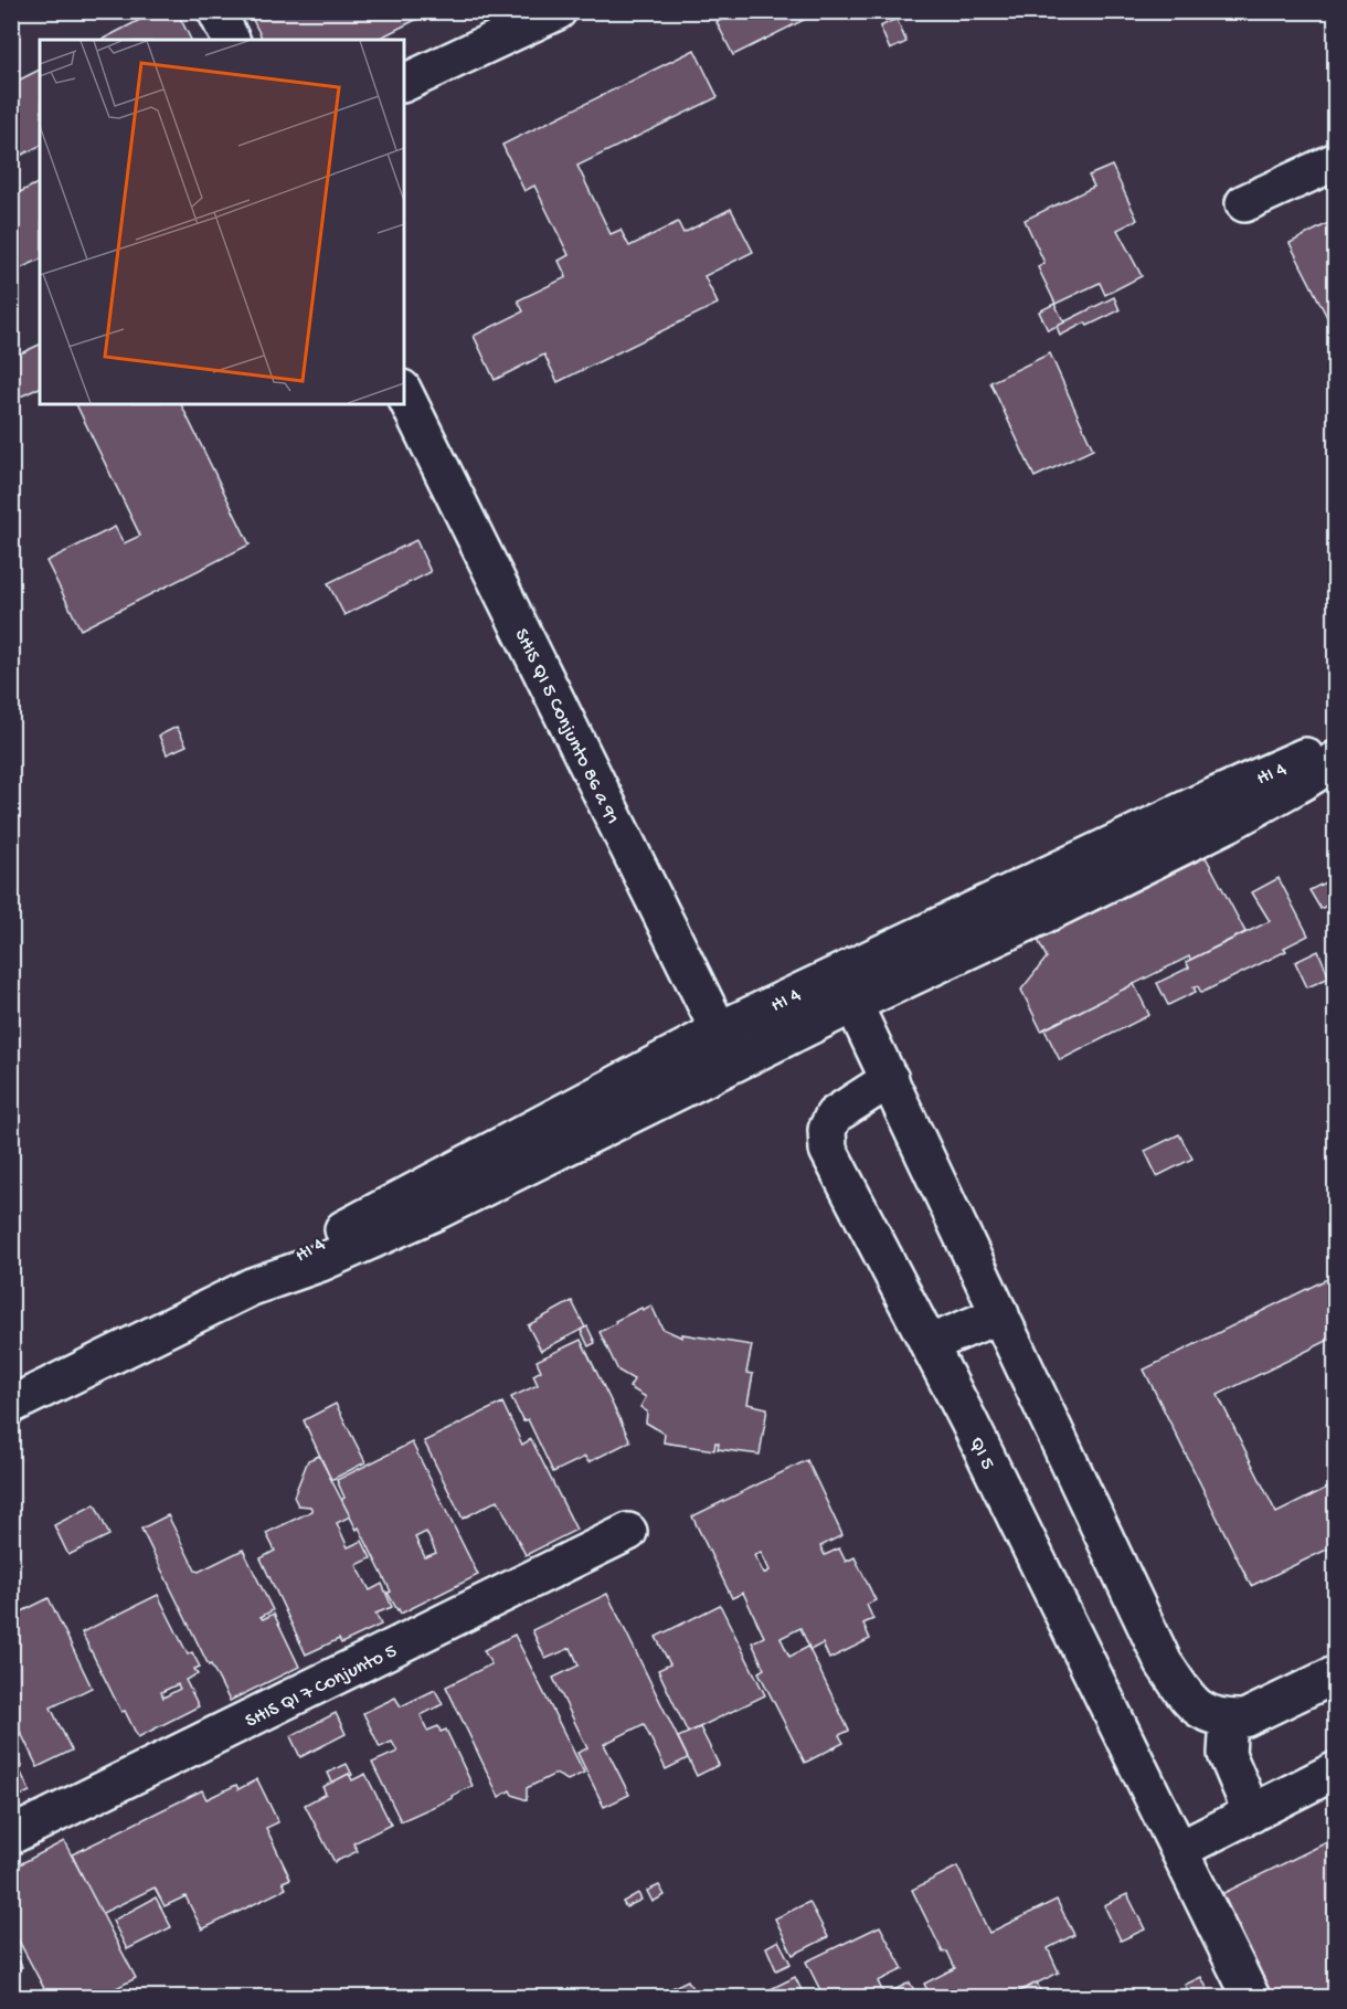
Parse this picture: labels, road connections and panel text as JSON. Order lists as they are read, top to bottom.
{
  "streets": {
    "street": [
      "SHIS QI 5 Conjunto 86 a 91",
      "HI 4",
      "QI 5",
      "SHIS QI 7 Conjunto 5"
    ]
  },
  "crossings": [
    ["SHIS QI 5 Conjunto 86 a 91", "HI 4"]
  ]
}
